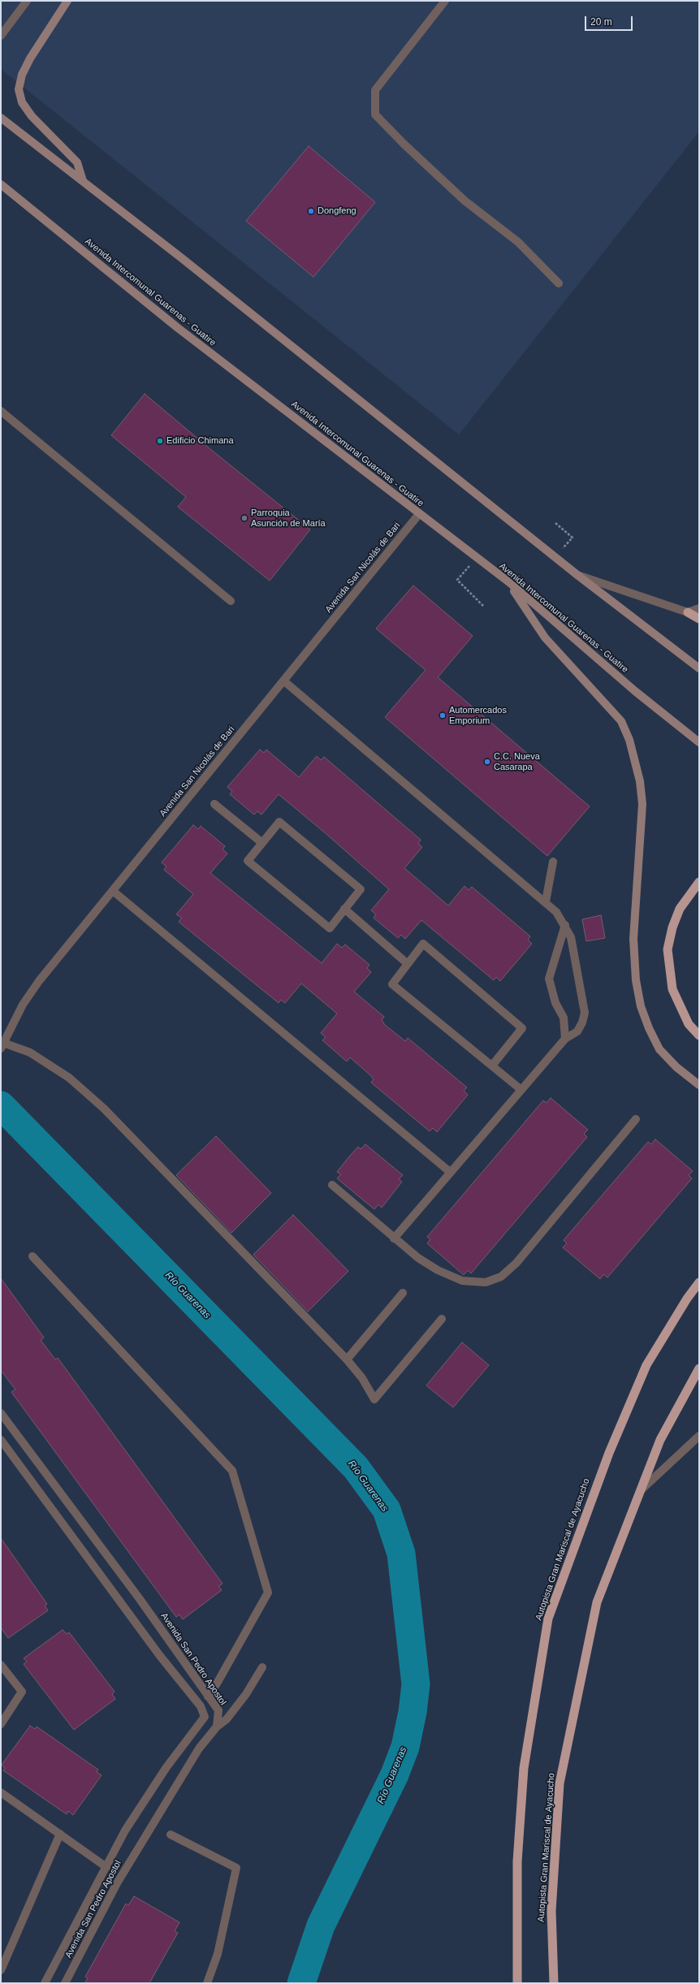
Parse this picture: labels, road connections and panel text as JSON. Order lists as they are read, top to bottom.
{
  "streets": {
    "highway": ["Autopista Gran Mariscal de Ayacucho"],
    "main road": ["Avenida Intercomunal Guarenas - Guatire"],
    "street": ["Avenida San Nicolás de Bari", "Avenida San Pedro Apostol"]
  },
  "crossings": [
    ["Avenida Intercomunal Guarenas - Guatire", "Avenida San Nicolás de Bari"]
  ],
  "water": ["Río Guarenas"],
  "places": [
    "Dongfeng",
    "Edificio Chimana",
    "Parroquia Asunción de María",
    "Automercados Emporium",
    "C.C. Nueva Casarapa"
  ],
  "scale_bar": "20 m"
}
